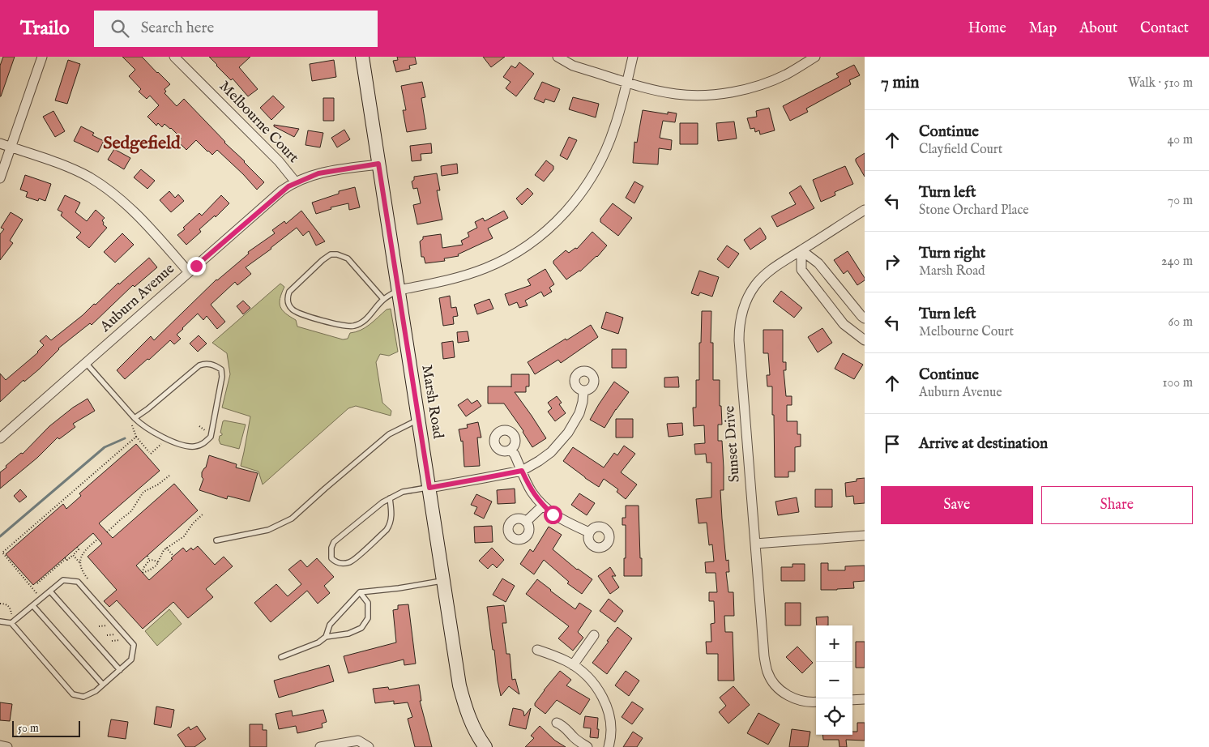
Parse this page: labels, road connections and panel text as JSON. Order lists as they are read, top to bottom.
{
  "streets": {
    "street": [
      "Melbourne Court",
      "Auburn Avenue",
      "Marsh Road",
      "Sunset Drive"
    ]
  },
  "crossings": [
    ["Melbourne Court", "Auburn Avenue"],
    ["Melbourne Court", "Marsh Road"]
  ],
  "districts": ["Sedgefield"],
  "scale_bar": "50 m",
  "page": {
    "header": "Trailo",
    "search": "Search here",
    "nav": [
      "Home",
      "Map",
      "About",
      "Contact"
    ],
    "heading": ["7 min", "Walk · 510 m"],
    "list": [
      ["Continue", "Clayfield Court", "40 m"],
      ["Turn left", "Stone Orchard Place", "70 m"],
      ["Turn right", "Marsh Road", "240 m"],
      ["Turn left", "Melbourne Court", "60 m"],
      ["Continue", "Auburn Avenue", "100 m"],
      "Arrive at destination"
    ],
    "buttons": ["Save", "Share"],
    "map_buttons": ["+", "−"],
    "scale": "50 m"
  }
}
